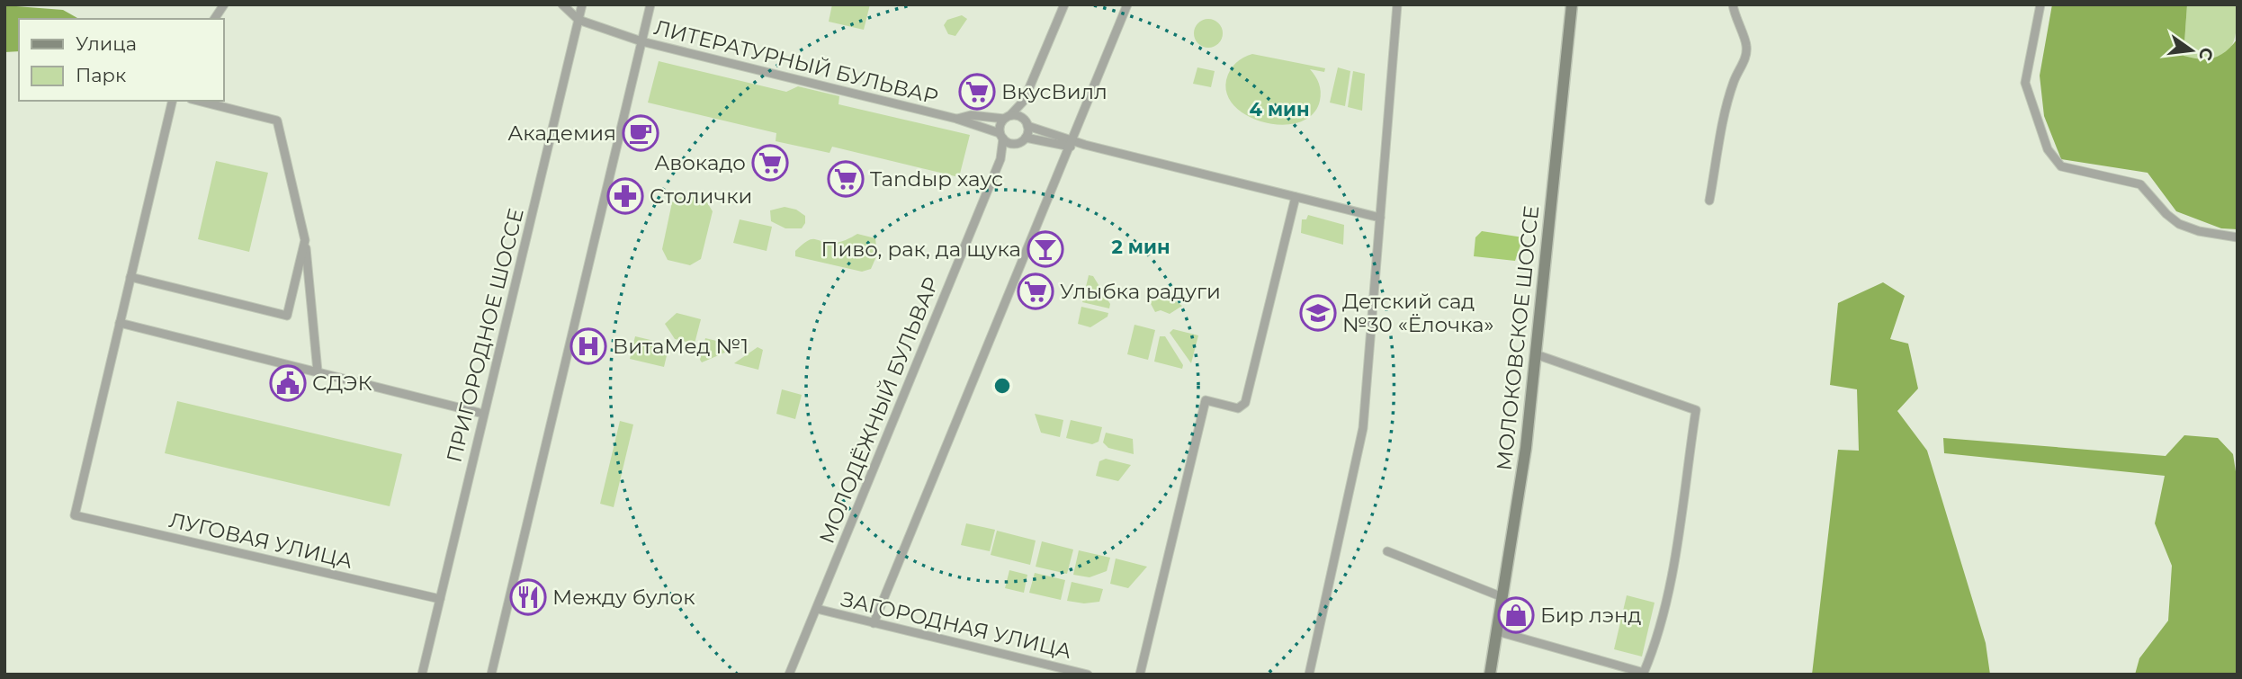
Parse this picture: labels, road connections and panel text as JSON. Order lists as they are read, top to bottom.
{
  "streets": {
    "main road": ["МОЛОКОВСКОЕ ШОССЕ"],
    "street": [
      "ЛИТЕРАТУРНЫЙ БУЛЬВАР",
      "ПРИГОРОДНОЕ ШОССЕ",
      "МОЛОДЁЖНЫЙ БУЛЬВАР",
      "ЛУГОВАЯ УЛИЦА",
      "ЗАГОРОДНАЯ УЛИЦА"
    ]
  },
  "crossings": [
    ["ЛИТЕРАТУРНЫЙ БУЛЬВАР", "ПРИГОРОДНОЕ ШОССЕ"],
    ["ЛИТЕРАТУРНЫЙ БУЛЬВАР", "МОЛОДЁЖНЫЙ БУЛЬВАР"],
    ["ПРИГОРОДНОЕ ШОССЕ", "ЛУГОВАЯ УЛИЦА"],
    ["МОЛОДЁЖНЫЙ БУЛЬВАР", "ЗАГОРОДНАЯ УЛИЦА"]
  ],
  "places": {
    "supermarket": [
      "ВкусВилл",
      "Авокадо",
      "Tandыр хаус",
      "Улыбка радуги"
    ],
    "cafe": ["Академия"],
    "pharmacy": ["Столички"],
    "bar": ["Пиво, рак, да щука"],
    "school or university": ["Детский сад №30 «Ёлочка»"],
    "hospital": ["ВитаМед №1"],
    "public building": ["СДЭК"],
    "restaurant": ["Между булок"],
    "shop": ["Бир лэнд"]
  },
  "legend": ["Улица", "Парк"],
  "north": "right",
  "rings": ["4 мин", "2 мин"]
}
